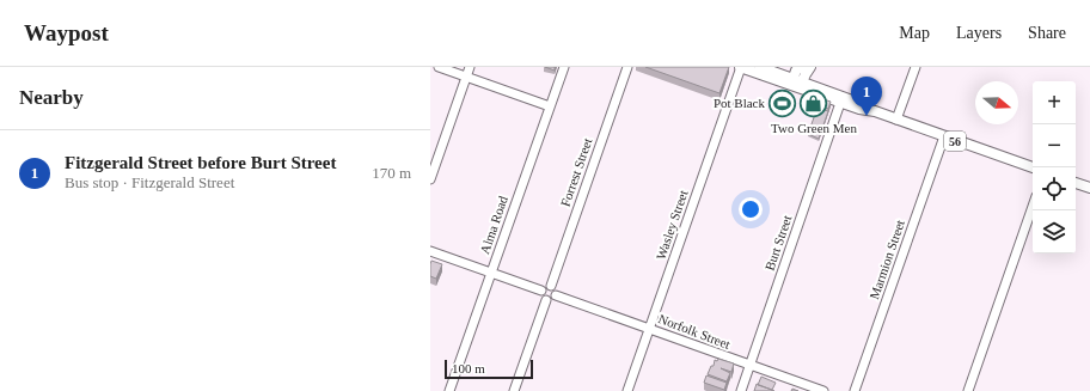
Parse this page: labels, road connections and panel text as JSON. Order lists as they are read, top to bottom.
{
  "streets": {
    "main road": ["56"],
    "street": [
      "Forrest Street",
      "Alma Road",
      "Wasley Street",
      "Burt Street",
      "Marmion Street",
      "Norfolk Street"
    ]
  },
  "crossings": [
    ["56", "Wasley Street"],
    ["56", "Burt Street"],
    ["56", "Marmion Street"],
    ["Forrest Street", "Norfolk Street"],
    ["Wasley Street", "Norfolk Street"],
    ["Burt Street", "Norfolk Street"]
  ],
  "places": {
    "sports": ["Pot Black"],
    "shop": ["Two Green Men"]
  },
  "scale_bar": "100 m",
  "north": "right",
  "page": {
    "header": "Waypost",
    "nav": ["Map", "Layers", "Share"],
    "heading": "Nearby",
    "pins": "1",
    "map_buttons": ["+", "−"],
    "list": [
      {
        "mark": "1",
        "name": "Fitzgerald Street before Burt Street",
        "note": "Bus stop · Fitzgerald Street",
        "value": "170 m"
      }
    ],
    "scale": "100 m"
  }
}
